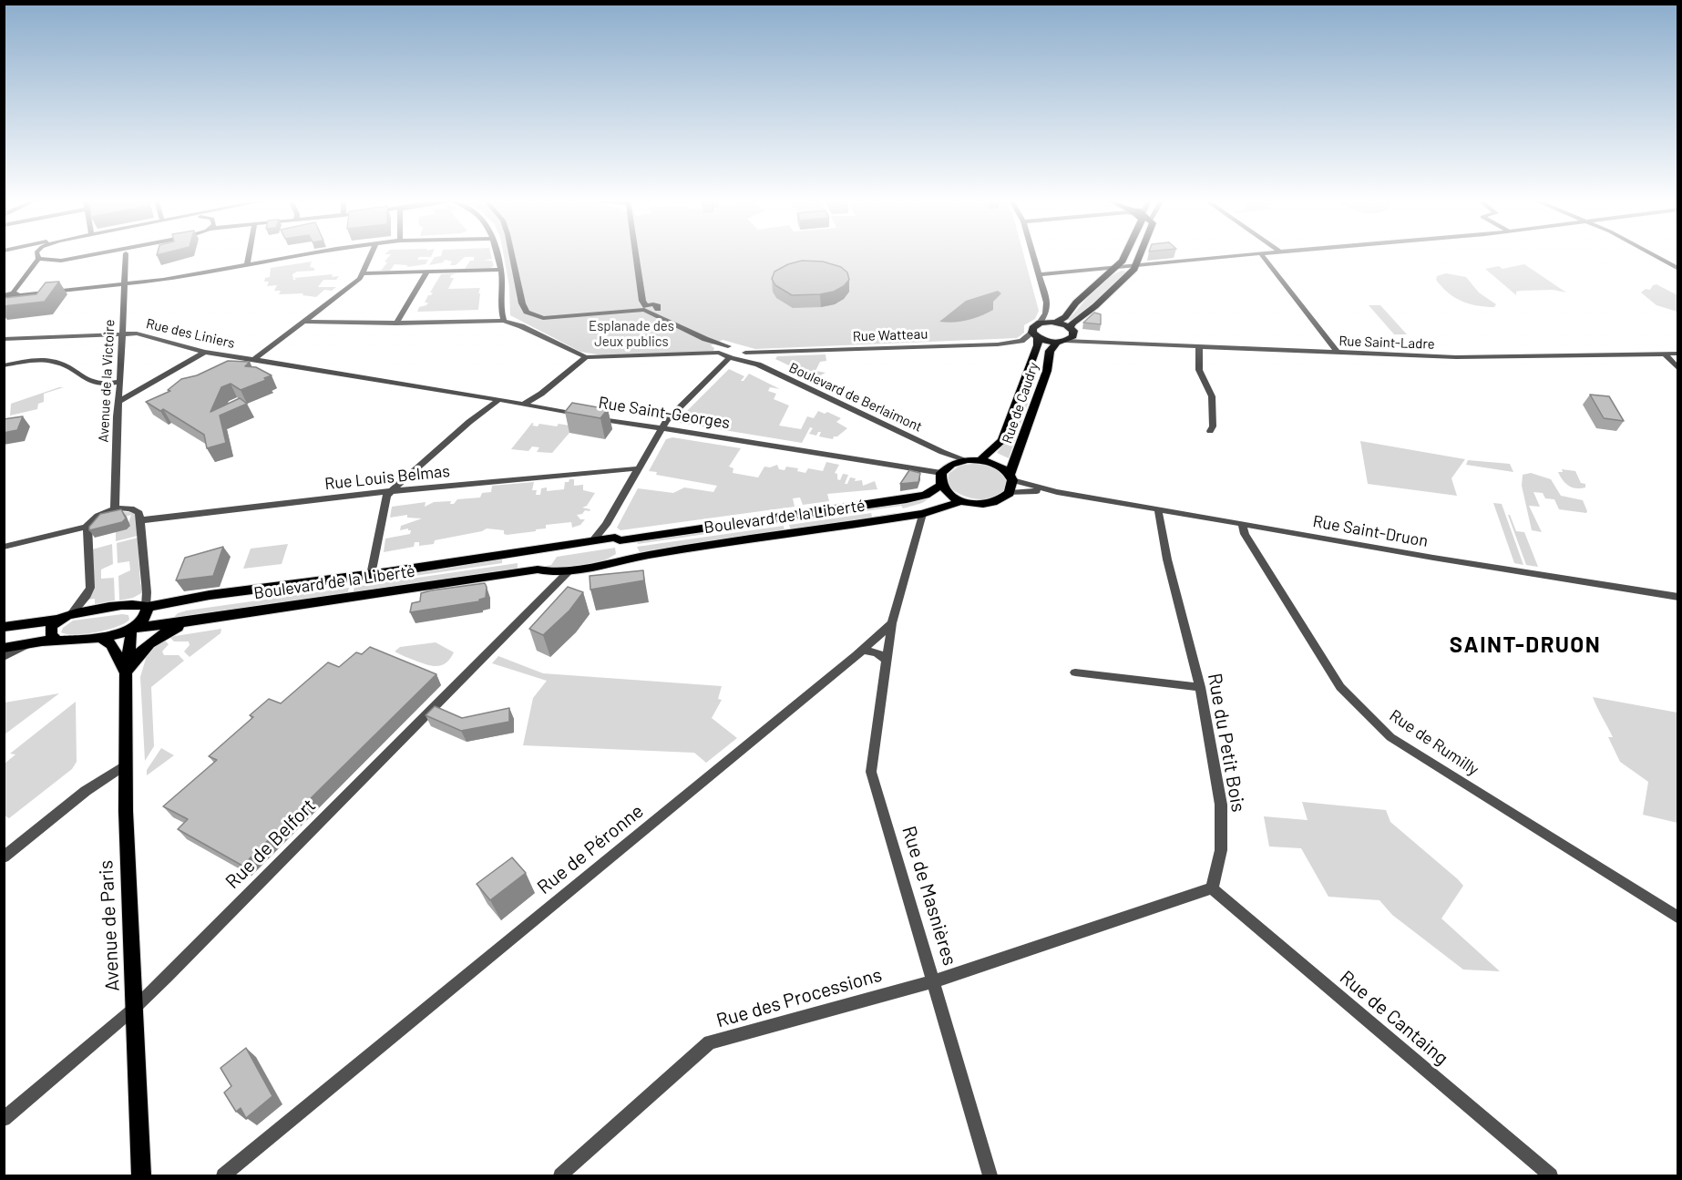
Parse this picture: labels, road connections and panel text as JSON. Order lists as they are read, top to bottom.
{
  "streets": {
    "main road": ["Rue de Caudry", "Boulevard de la Liberté", "Avenue de Paris"],
    "street": [
      "Rue des Liniers",
      "Rue Watteau",
      "Rue Saint-Ladre",
      "Avenue de la Victoire",
      "Boulevard de Berlaimont",
      "Rue Saint-Georges",
      "Rue Louis Belmas",
      "Rue Saint-Druon",
      "Rue du Petit Bois",
      "Rue de Rumilly",
      "Rue de Belfort",
      "Rue de Péronne",
      "Rue de Masnières",
      "Rue des Processions",
      "Rue de Cantaing"
    ]
  },
  "crossings": [
    ["Rue des Liniers", "Avenue de la Victoire"],
    ["Rue des Liniers", "Rue Saint-Georges"],
    ["Rue Watteau", "Boulevard de Berlaimont"],
    ["Rue Watteau", "Rue de Caudry"],
    ["Rue Saint-Ladre", "Rue de Caudry"],
    ["Boulevard de Berlaimont", "Rue de Caudry"],
    ["Boulevard de Berlaimont", "Rue Saint-Georges"],
    ["Boulevard de Berlaimont", "Boulevard de la Liberté"],
    ["Boulevard de Berlaimont", "Rue Saint-Druon"],
    ["Rue de Caudry", "Rue Saint-Georges"],
    ["Rue de Caudry", "Boulevard de la Liberté"],
    ["Rue de Caudry", "Rue Saint-Druon"],
    ["Rue Saint-Georges", "Boulevard de la Liberté"],
    ["Rue Saint-Georges", "Rue Saint-Druon"],
    ["Boulevard de la Liberté", "Rue Saint-Druon"],
    ["Boulevard de la Liberté", "Rue de Belfort"],
    ["Boulevard de la Liberté", "Avenue de Paris"],
    ["Rue Saint-Druon", "Rue du Petit Bois"],
    ["Rue Saint-Druon", "Rue de Rumilly"],
    ["Rue du Petit Bois", "Rue de Cantaing"],
    ["Rue de Belfort", "Avenue de Paris"],
    ["Rue de Péronne", "Rue de Masnières"],
    ["Rue de Masnières", "Rue des Processions"]
  ],
  "districts": ["SAINT-DRUON"],
  "parks": ["Esplanade des Jeux publics"]
}
